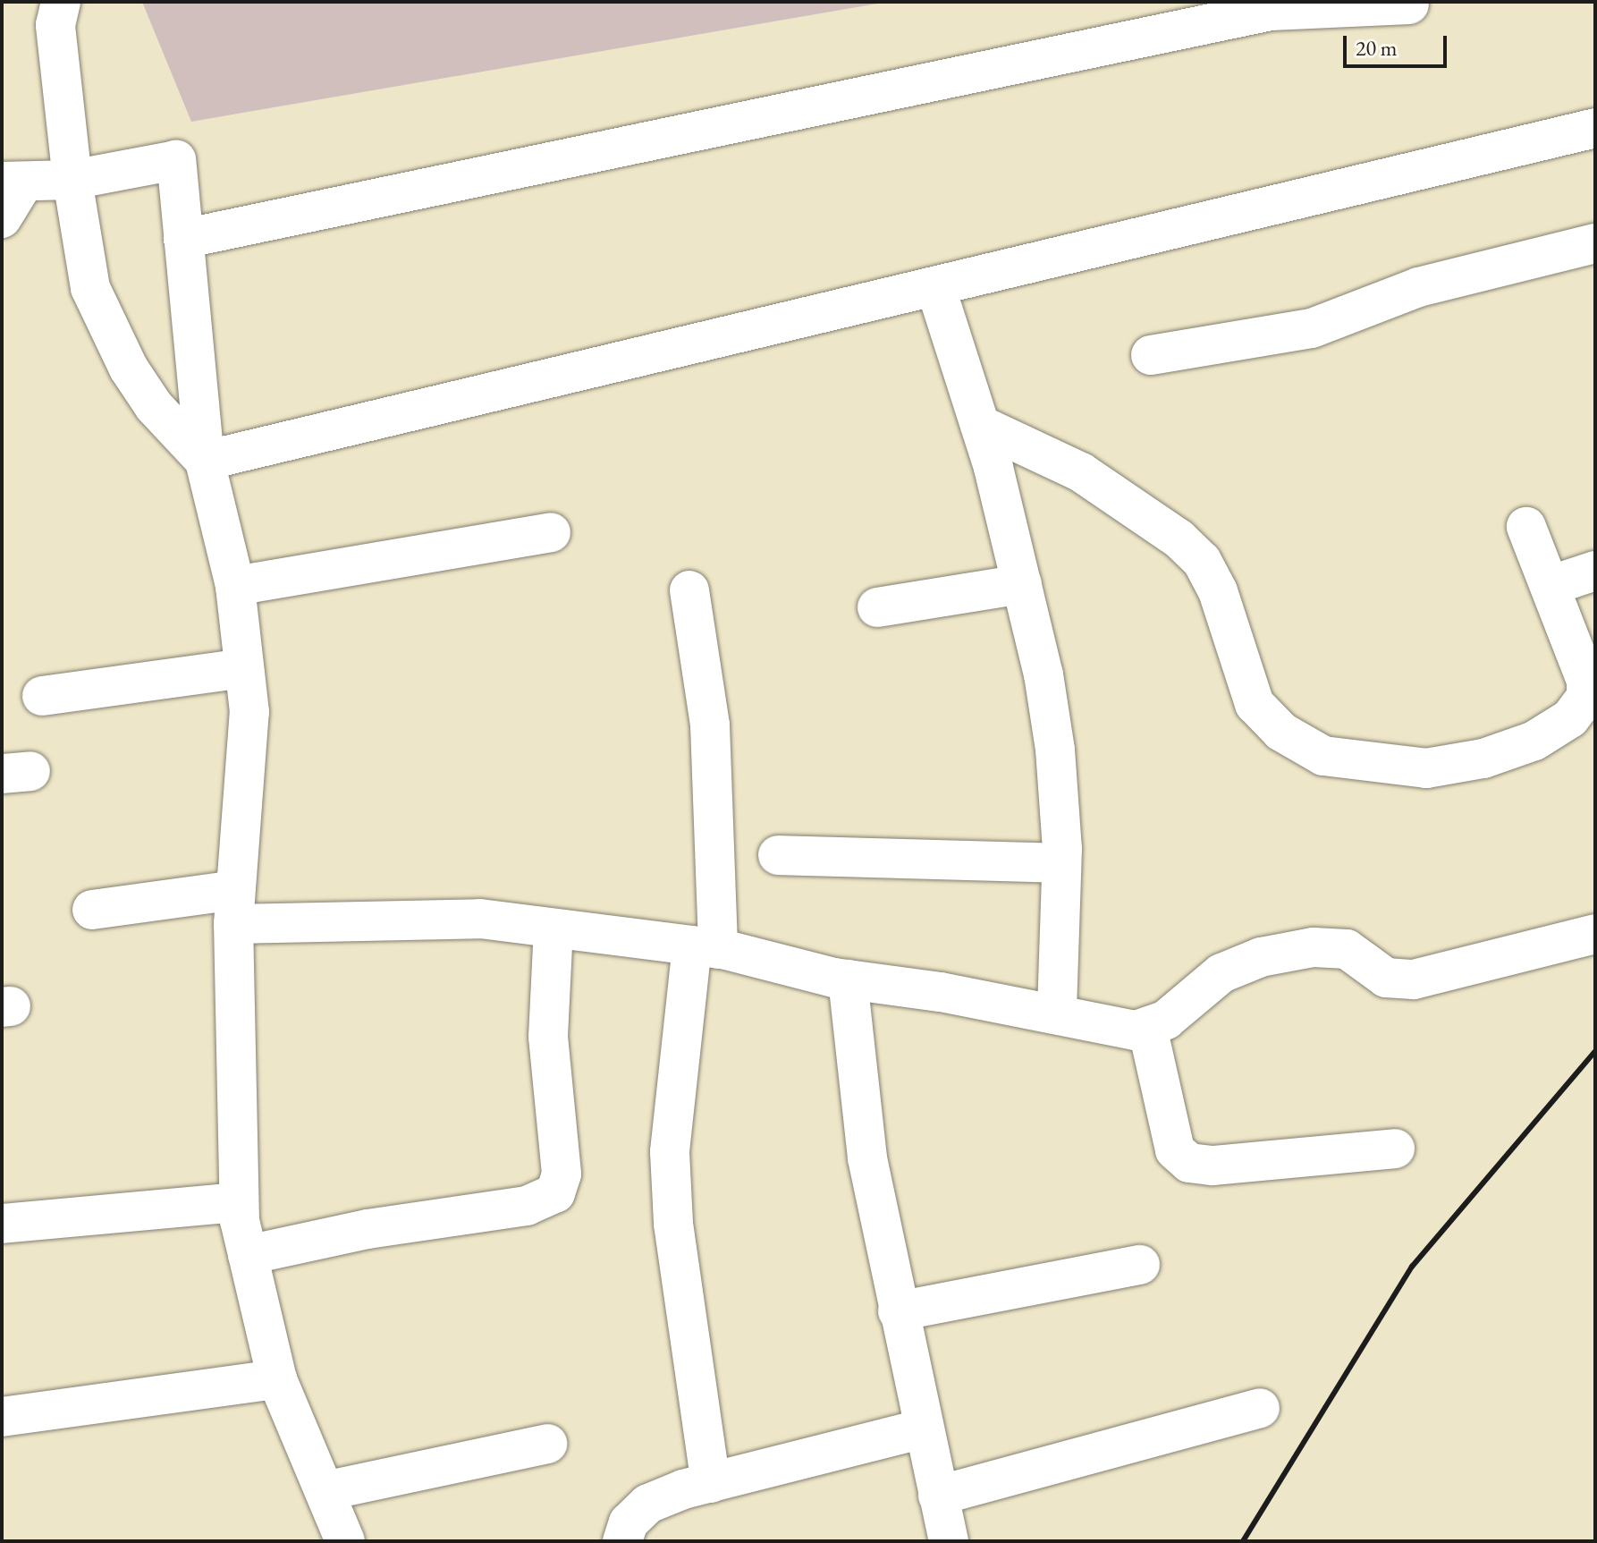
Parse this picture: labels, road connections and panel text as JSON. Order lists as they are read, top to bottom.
{
  "scale_bar": "20 m"
}
